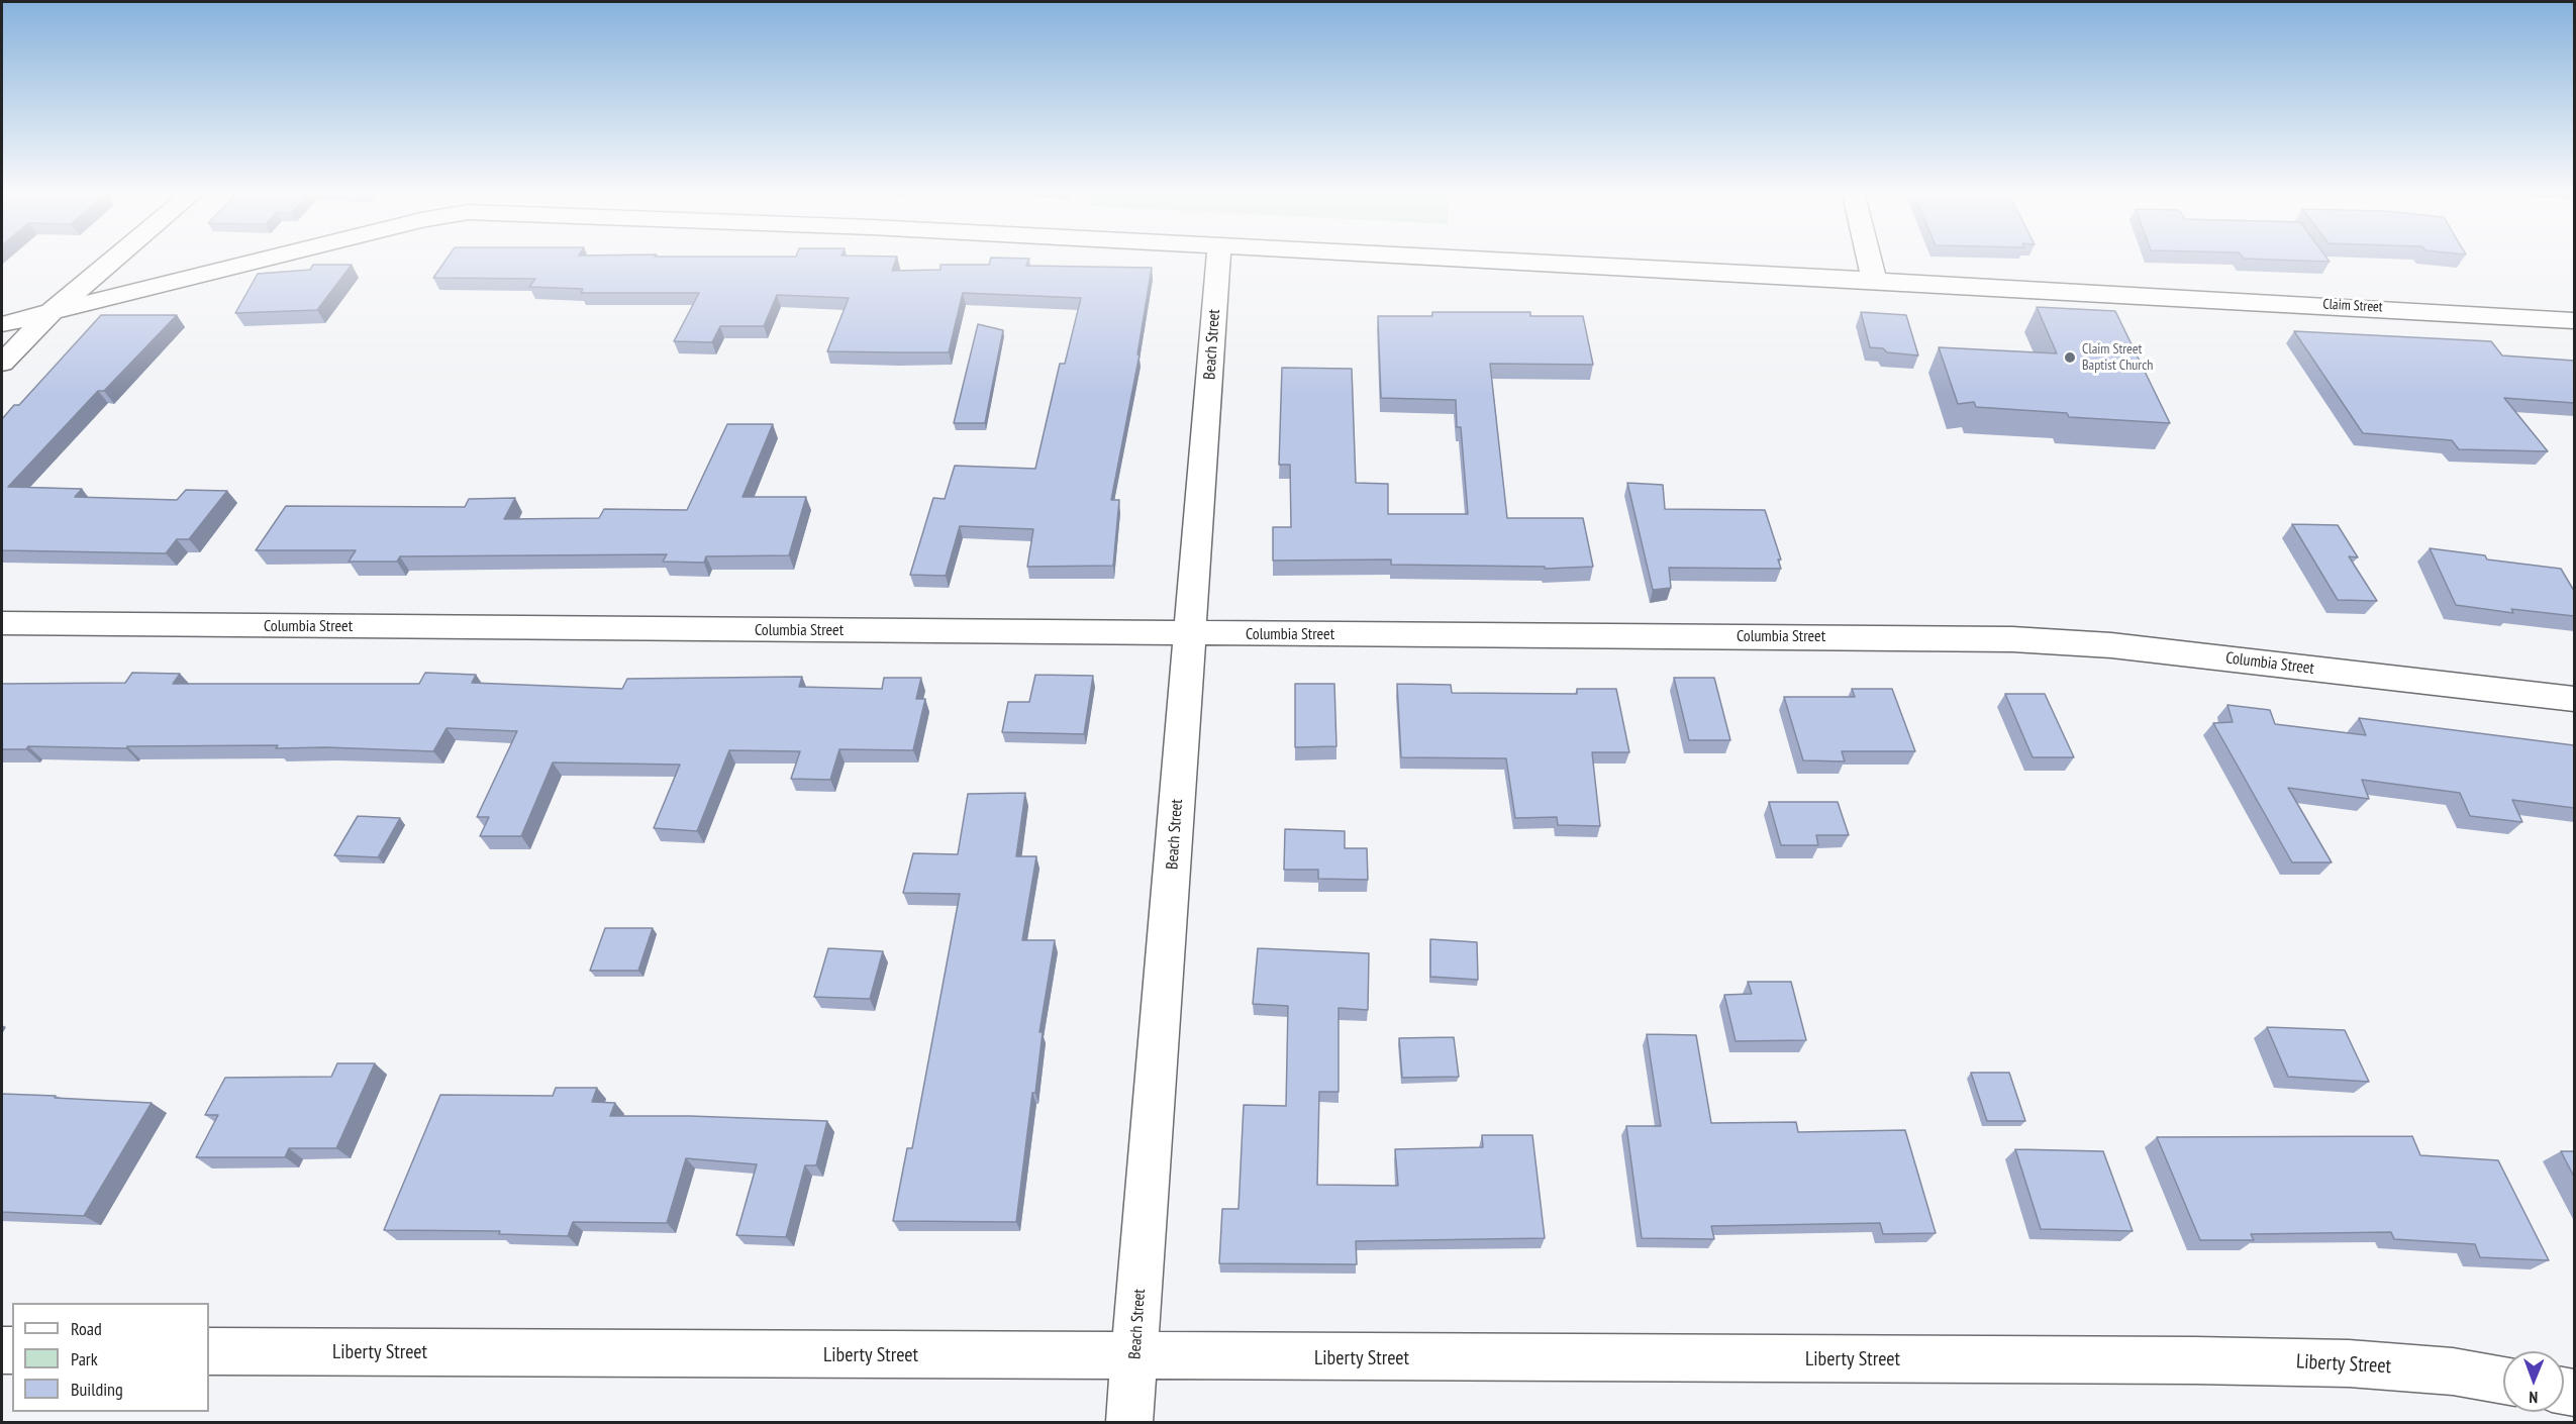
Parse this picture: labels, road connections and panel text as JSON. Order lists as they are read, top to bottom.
{
  "streets": {
    "street": [
      "Claim Street",
      "Beach Street",
      "Columbia Street",
      "Liberty Street"
    ]
  },
  "crossings": [
    ["Beach Street", "Columbia Street"],
    ["Beach Street", "Liberty Street"]
  ],
  "places": ["Claim Street Baptist Church"],
  "legend": ["Road", "Park", "Building"],
  "north": "bottom"
}
